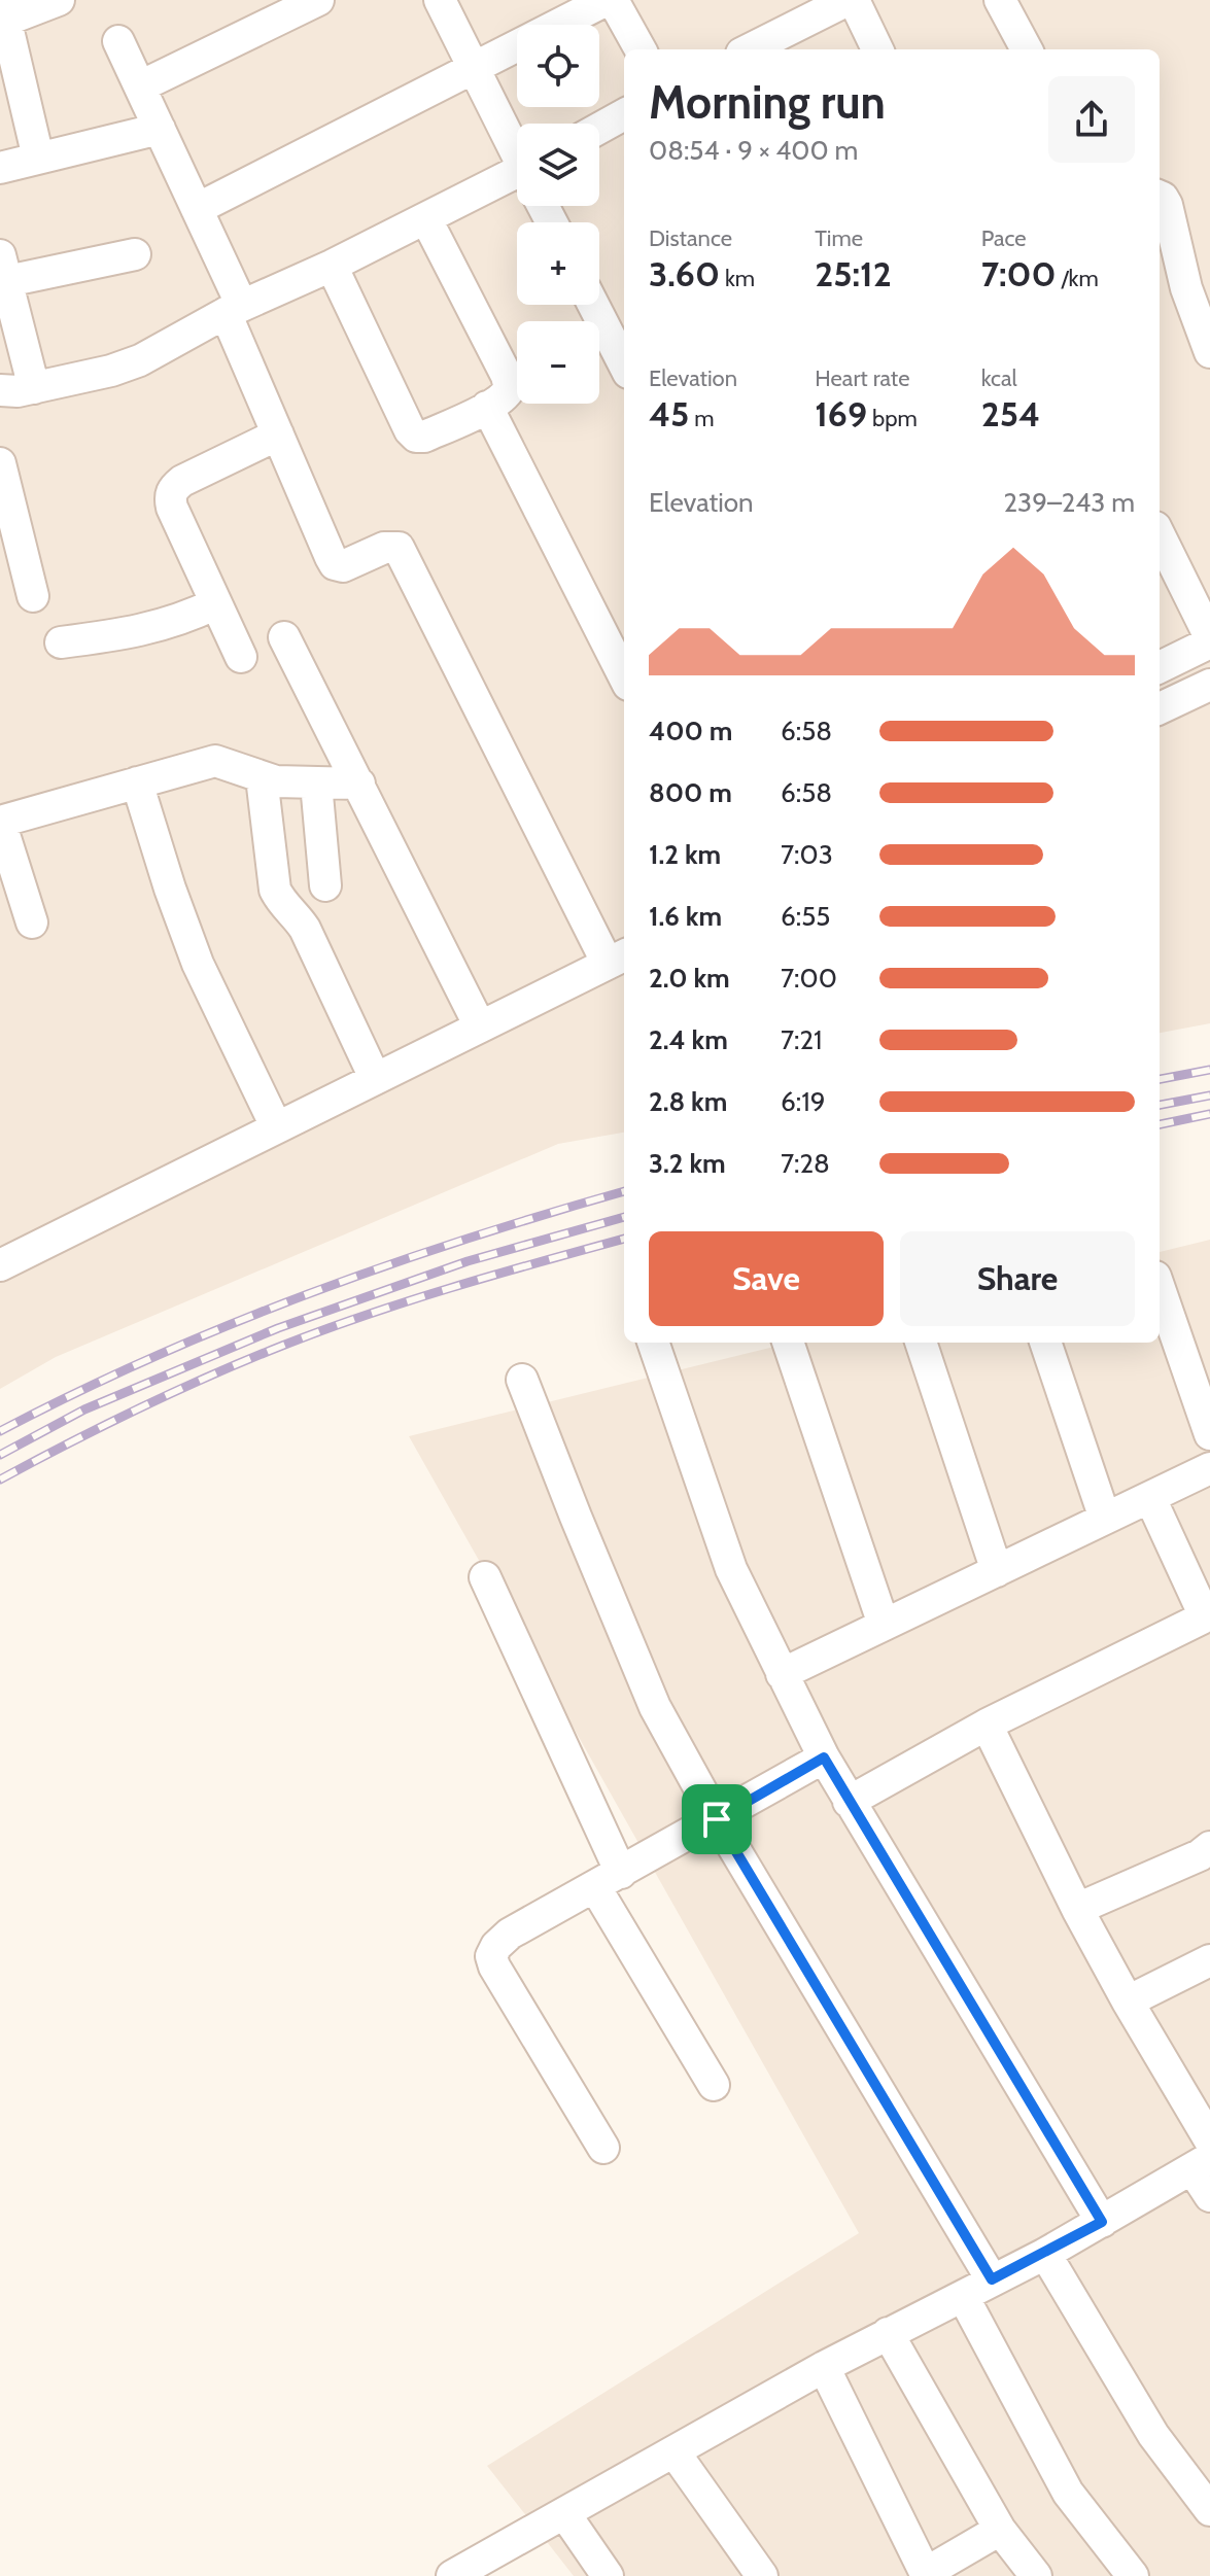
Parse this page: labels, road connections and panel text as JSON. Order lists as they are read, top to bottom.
{
  "page": {
    "map_buttons": ["+", "−"],
    "heading": ["Morning run", "08:54 · 9 × 400 m"],
    "stats": [
      ["Distance", "3.60 km"],
      ["Time", "25:12"],
      ["Pace", "7:00 /km"],
      ["Elevation", "45 m"],
      ["Heart rate", "169 bpm"],
      ["kcal", "254"]
    ],
    "chart": ["Elevation", "239–243 m"],
    "list": [
      {
        "name": "400 m",
        "note": "6:58"
      },
      {
        "name": "800 m",
        "note": "6:58"
      },
      {
        "name": "1.2 km",
        "note": "7:03"
      },
      {
        "name": "1.6 km",
        "note": "6:55"
      },
      {
        "name": "2.0 km",
        "note": "7:00"
      },
      {
        "name": "2.4 km",
        "note": "7:21"
      },
      {
        "name": "2.8 km",
        "note": "6:19"
      },
      {
        "name": "3.2 km",
        "note": "7:28"
      }
    ],
    "buttons": ["Save", "Share"]
  }
}
